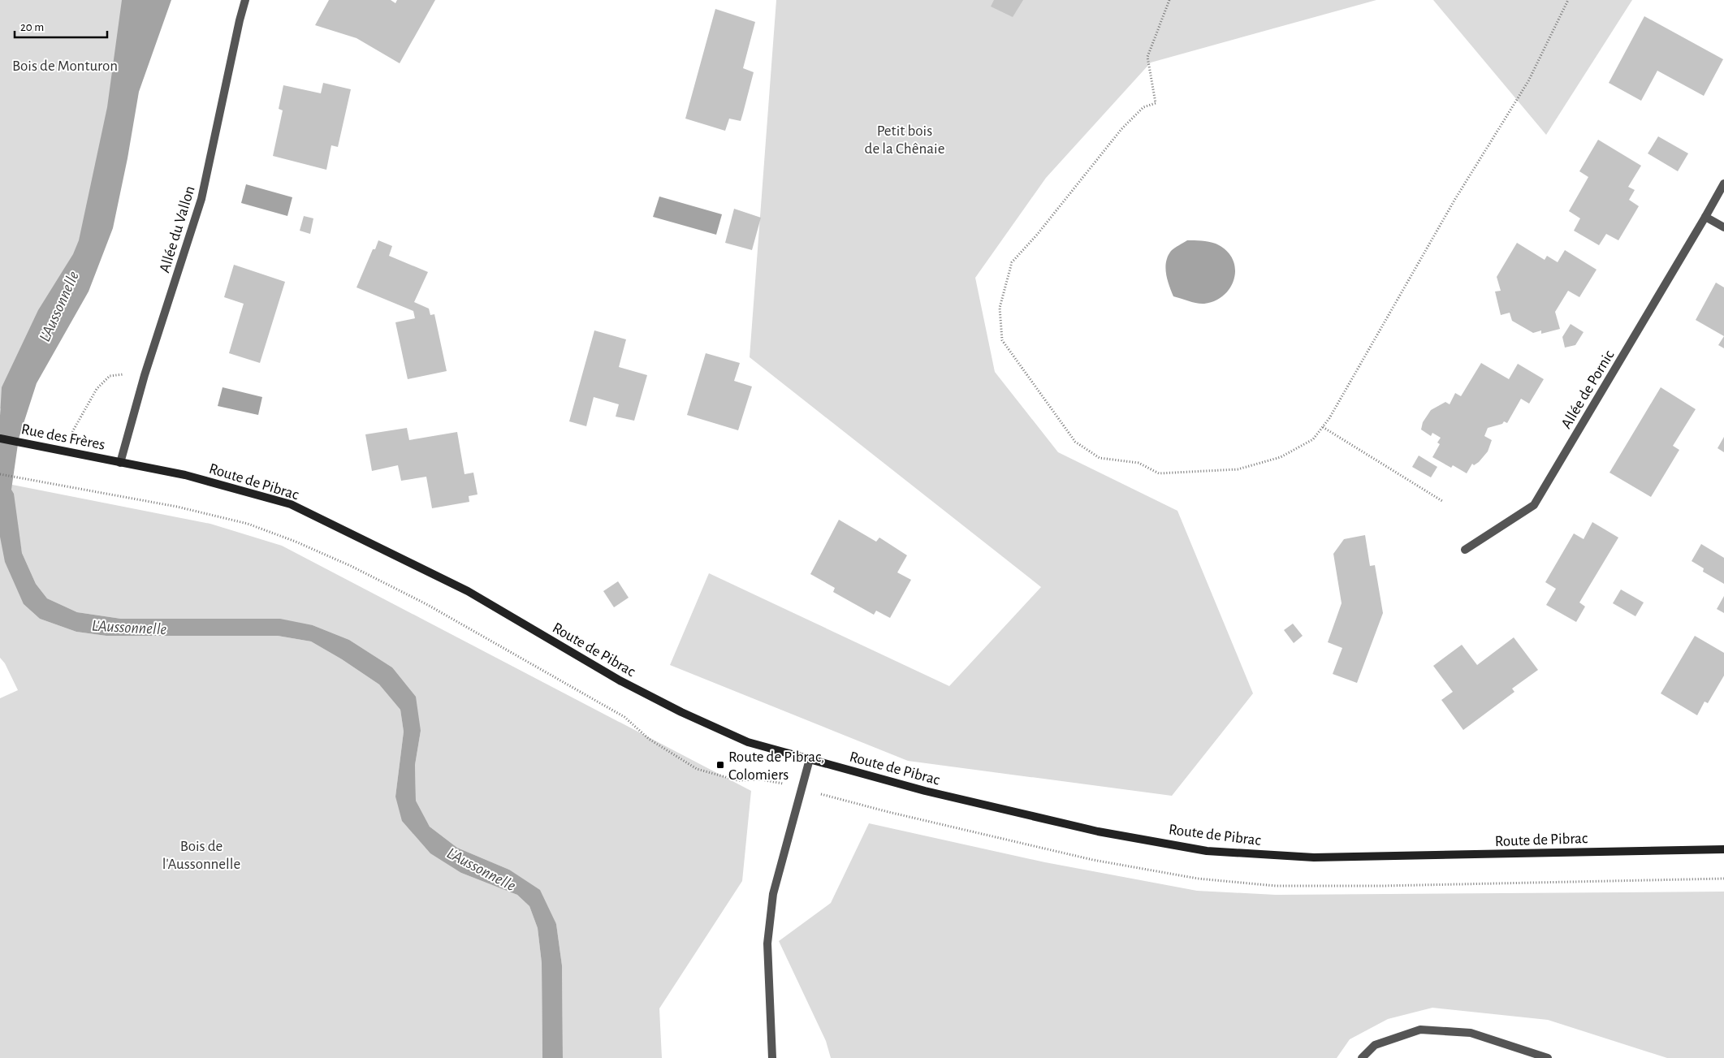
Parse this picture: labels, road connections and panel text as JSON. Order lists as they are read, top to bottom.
{
  "streets": {
    "main road": ["Rue des Frères", "Route de Pibrac"],
    "street": ["Allée du Vallon", "Allée de Pornic"]
  },
  "crossings": [
    ["Allée du Vallon", "Rue des Frères"],
    ["Allée du Vallon", "Route de Pibrac"],
    ["Rue des Frères", "Route de Pibrac"]
  ],
  "water": ["L'Aussonnelle"],
  "parks": ["Bois de Monturon", "Petit bois de la Chênaie", "Bois de l'Aussonnelle"],
  "places": {
    "transit": ["Route de Pibrac, Colomiers"]
  },
  "scale_bar": "20 m"
}
